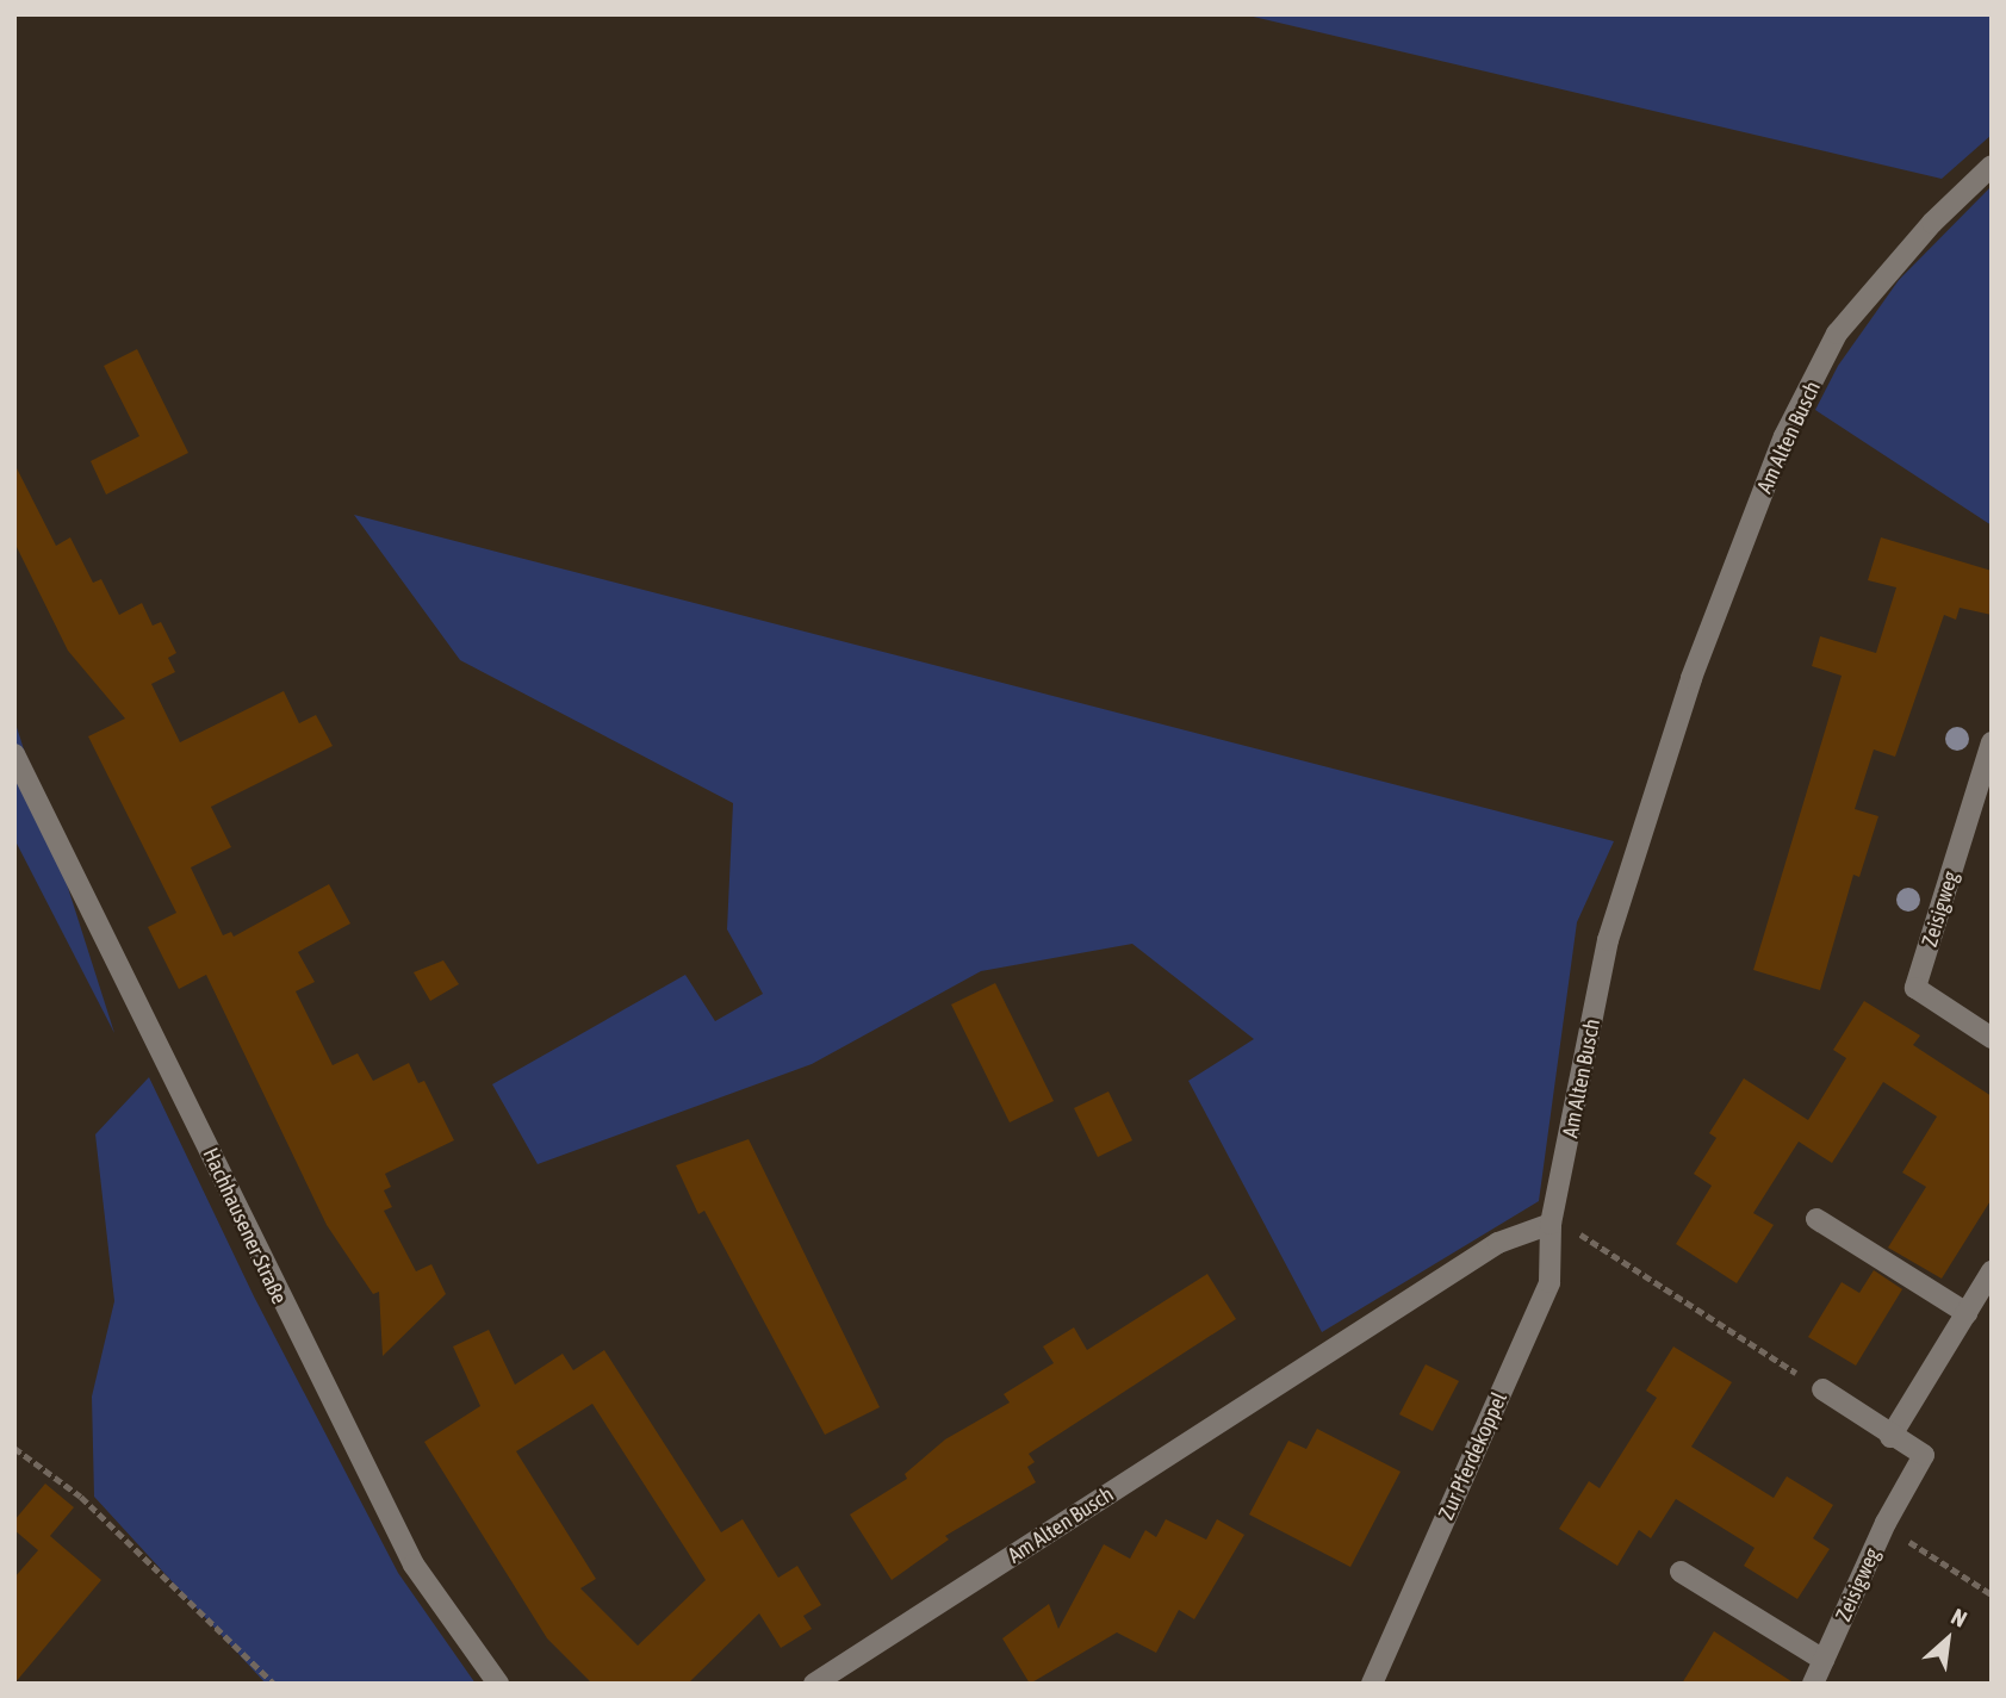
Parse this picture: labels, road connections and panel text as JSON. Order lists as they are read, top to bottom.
{
  "streets": {
    "street": [
      "Am Alten Busch",
      "Zeisigweg",
      "Hachhausener Straße",
      "Zur Pferdekoppel"
    ]
  },
  "crossings": [
    ["Am Alten Busch", "Zur Pferdekoppel"]
  ],
  "north": "top right"
}
